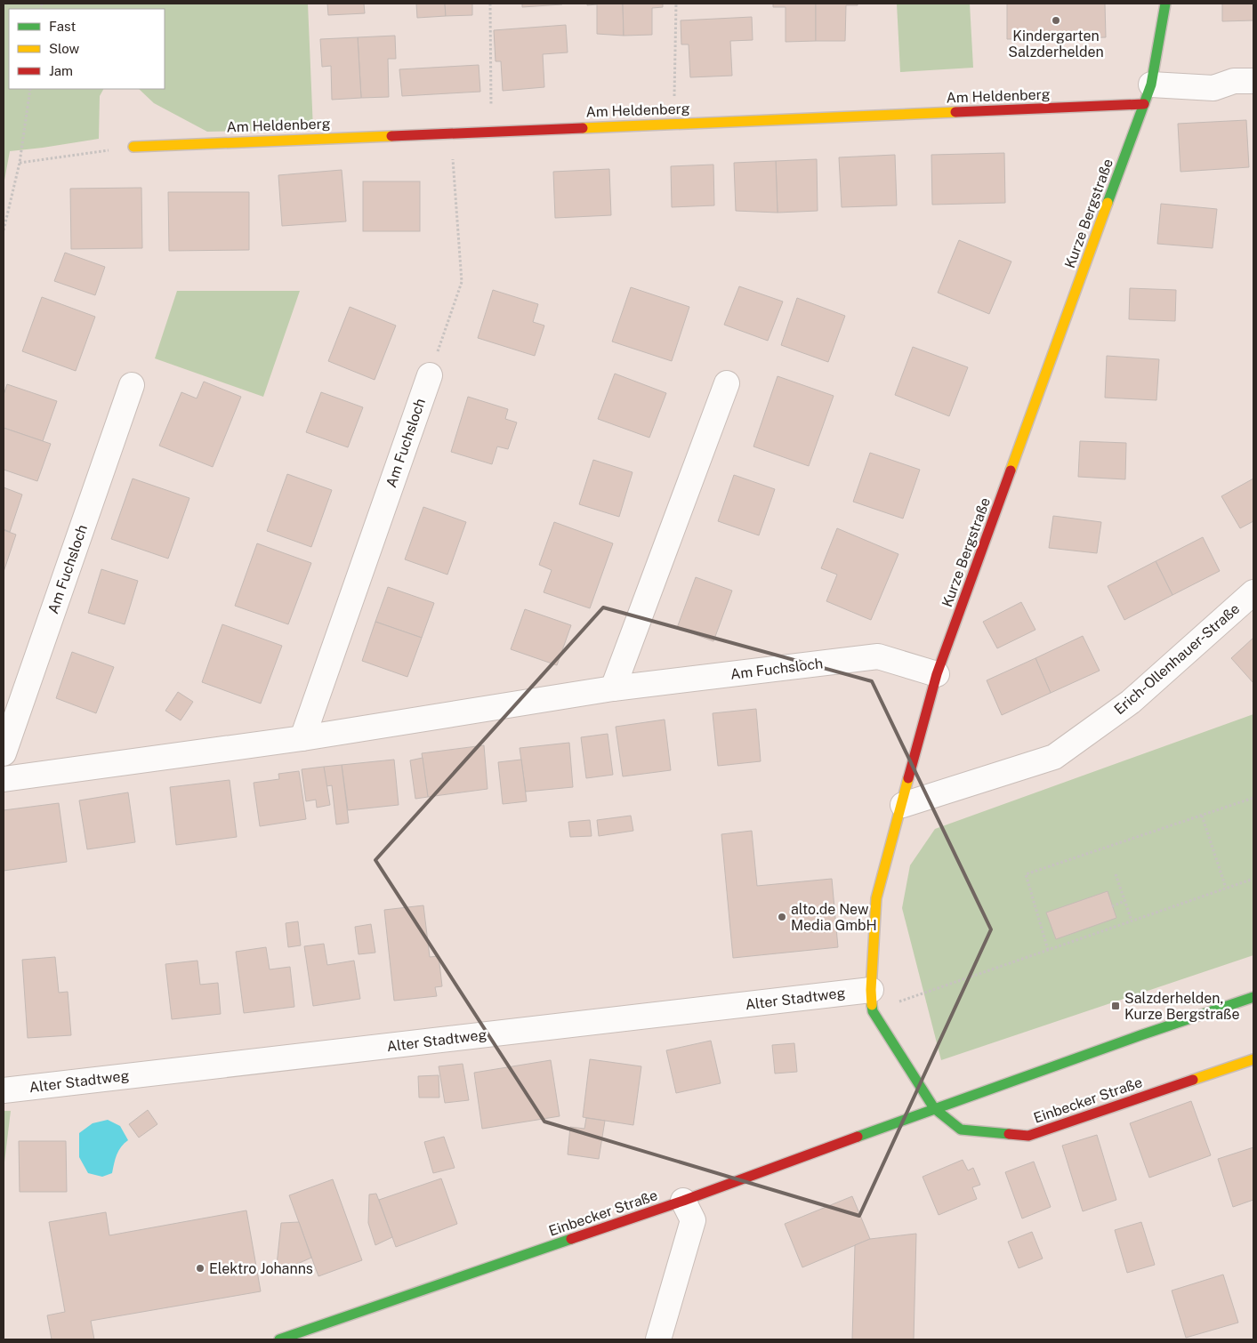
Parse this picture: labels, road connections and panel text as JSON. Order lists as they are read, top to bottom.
{
  "streets": {
    "street": [
      "Am Heldenberg",
      "Kurze Bergstraße",
      "Am Fuchsloch",
      "Erich-Ollenhauer-Straße",
      "Alter Stadtweg",
      "Einbecker Straße"
    ]
  },
  "crossings": [
    ["Am Heldenberg", "Kurze Bergstraße"],
    ["Kurze Bergstraße", "Am Fuchsloch"],
    ["Kurze Bergstraße", "Erich-Ollenhauer-Straße"],
    ["Kurze Bergstraße", "Alter Stadtweg"]
  ],
  "places": {
    "other": ["Kindergarten Salzderhelden", "alto.de New Media GmbH", "Elektro Johanns"],
    "transit": ["Salzderhelden, Kurze Bergstraße"]
  },
  "legend": ["Fast", "Slow", "Jam"]
}
